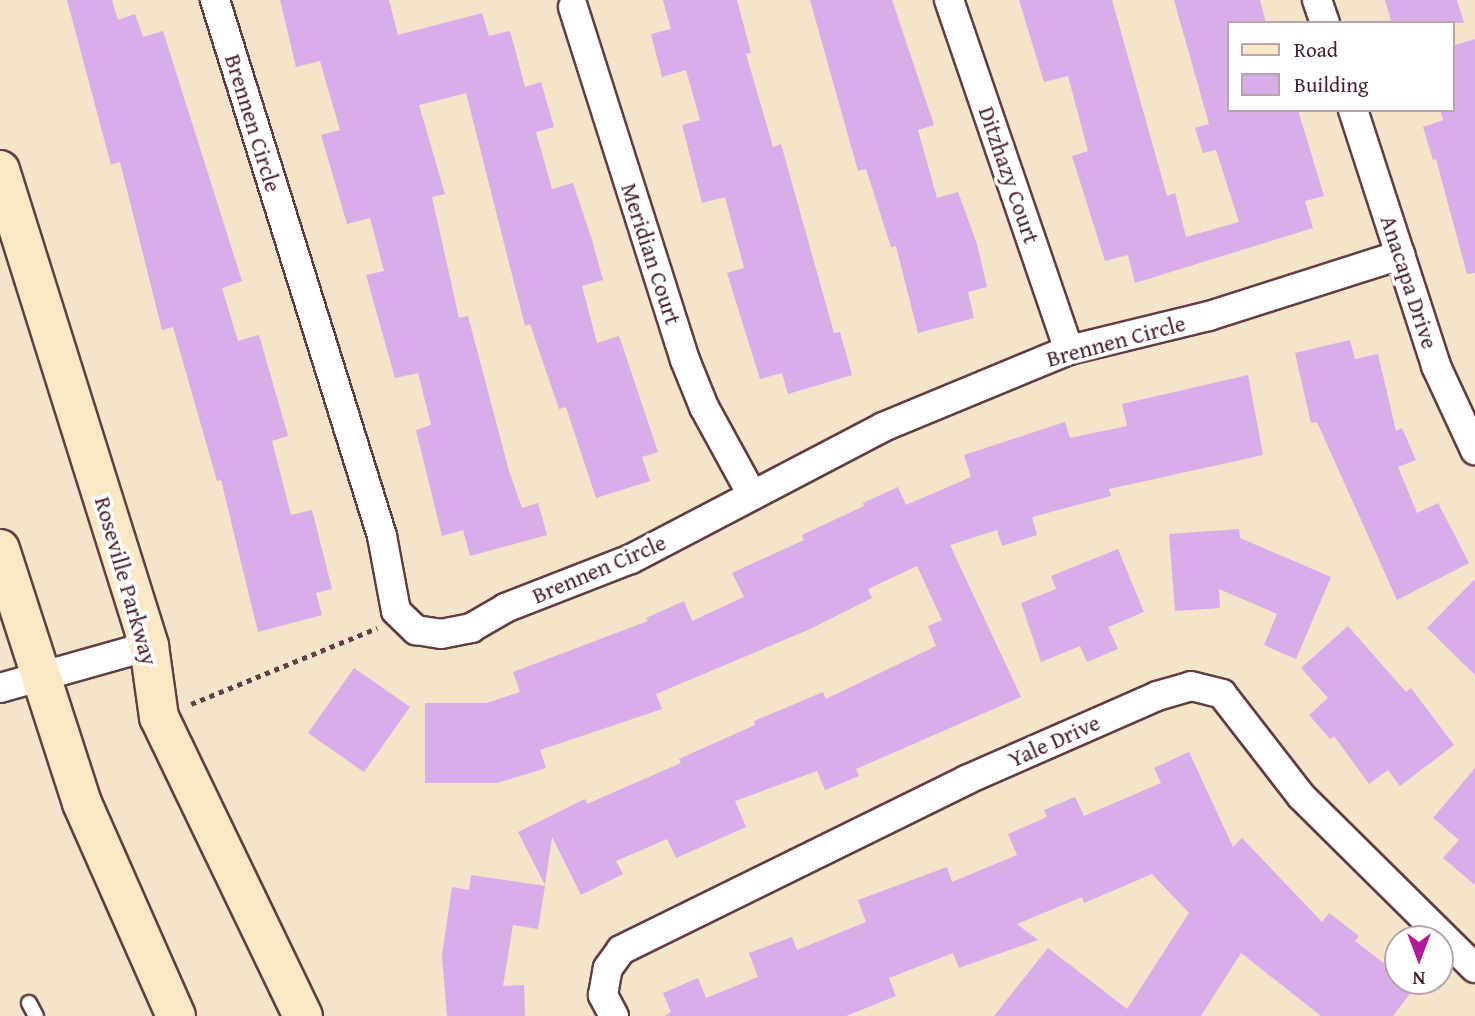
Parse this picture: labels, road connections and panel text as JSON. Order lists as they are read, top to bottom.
{
  "streets": {
    "main road": ["Roseville Parkway"],
    "street": [
      "Brennen Circle",
      "Ditzhazy Court",
      "Meridian Court",
      "Anacapa Drive",
      "Yale Drive"
    ]
  },
  "crossings": [
    ["Brennen Circle", "Ditzhazy Court"],
    ["Brennen Circle", "Meridian Court"],
    ["Brennen Circle", "Anacapa Drive"]
  ],
  "legend": ["Road", "Building"],
  "north": "bottom"
}
